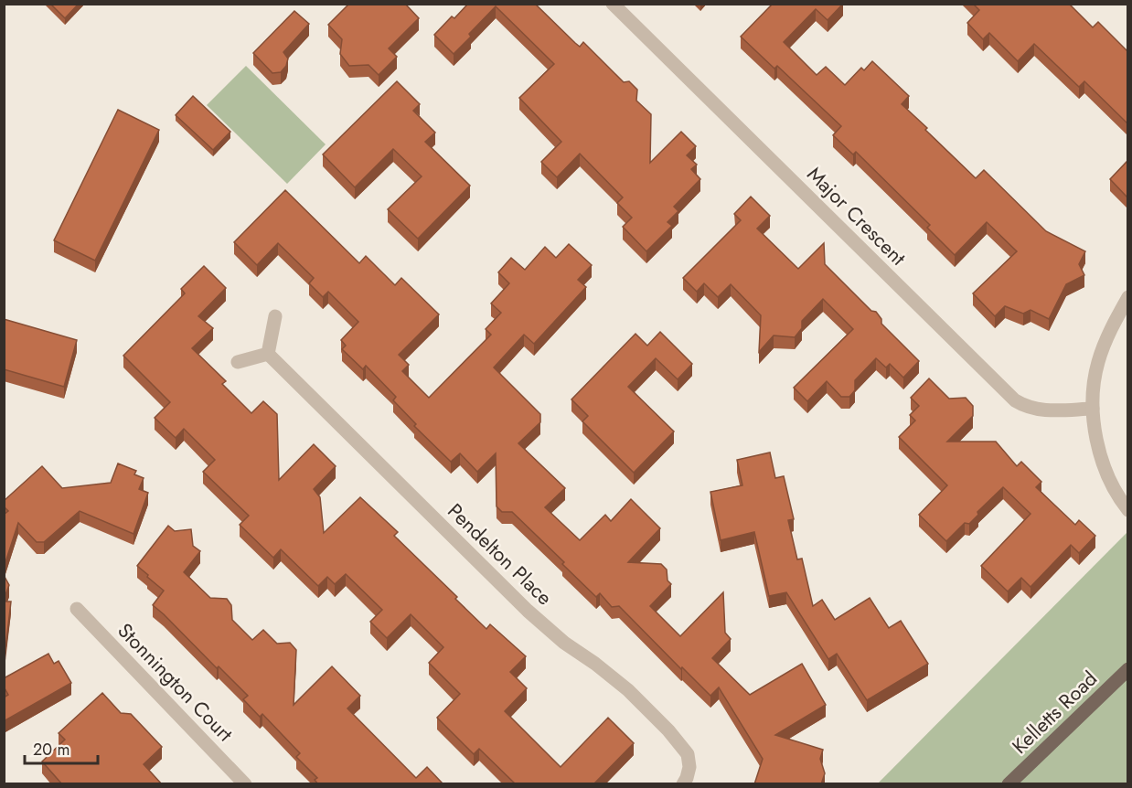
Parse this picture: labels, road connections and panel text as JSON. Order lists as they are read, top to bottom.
{
  "streets": {
    "main road": ["Kelletts Road"],
    "street": ["Major Crescent", "Pendelton Place", "Stonnington Court"]
  },
  "scale_bar": "20 m"
}
